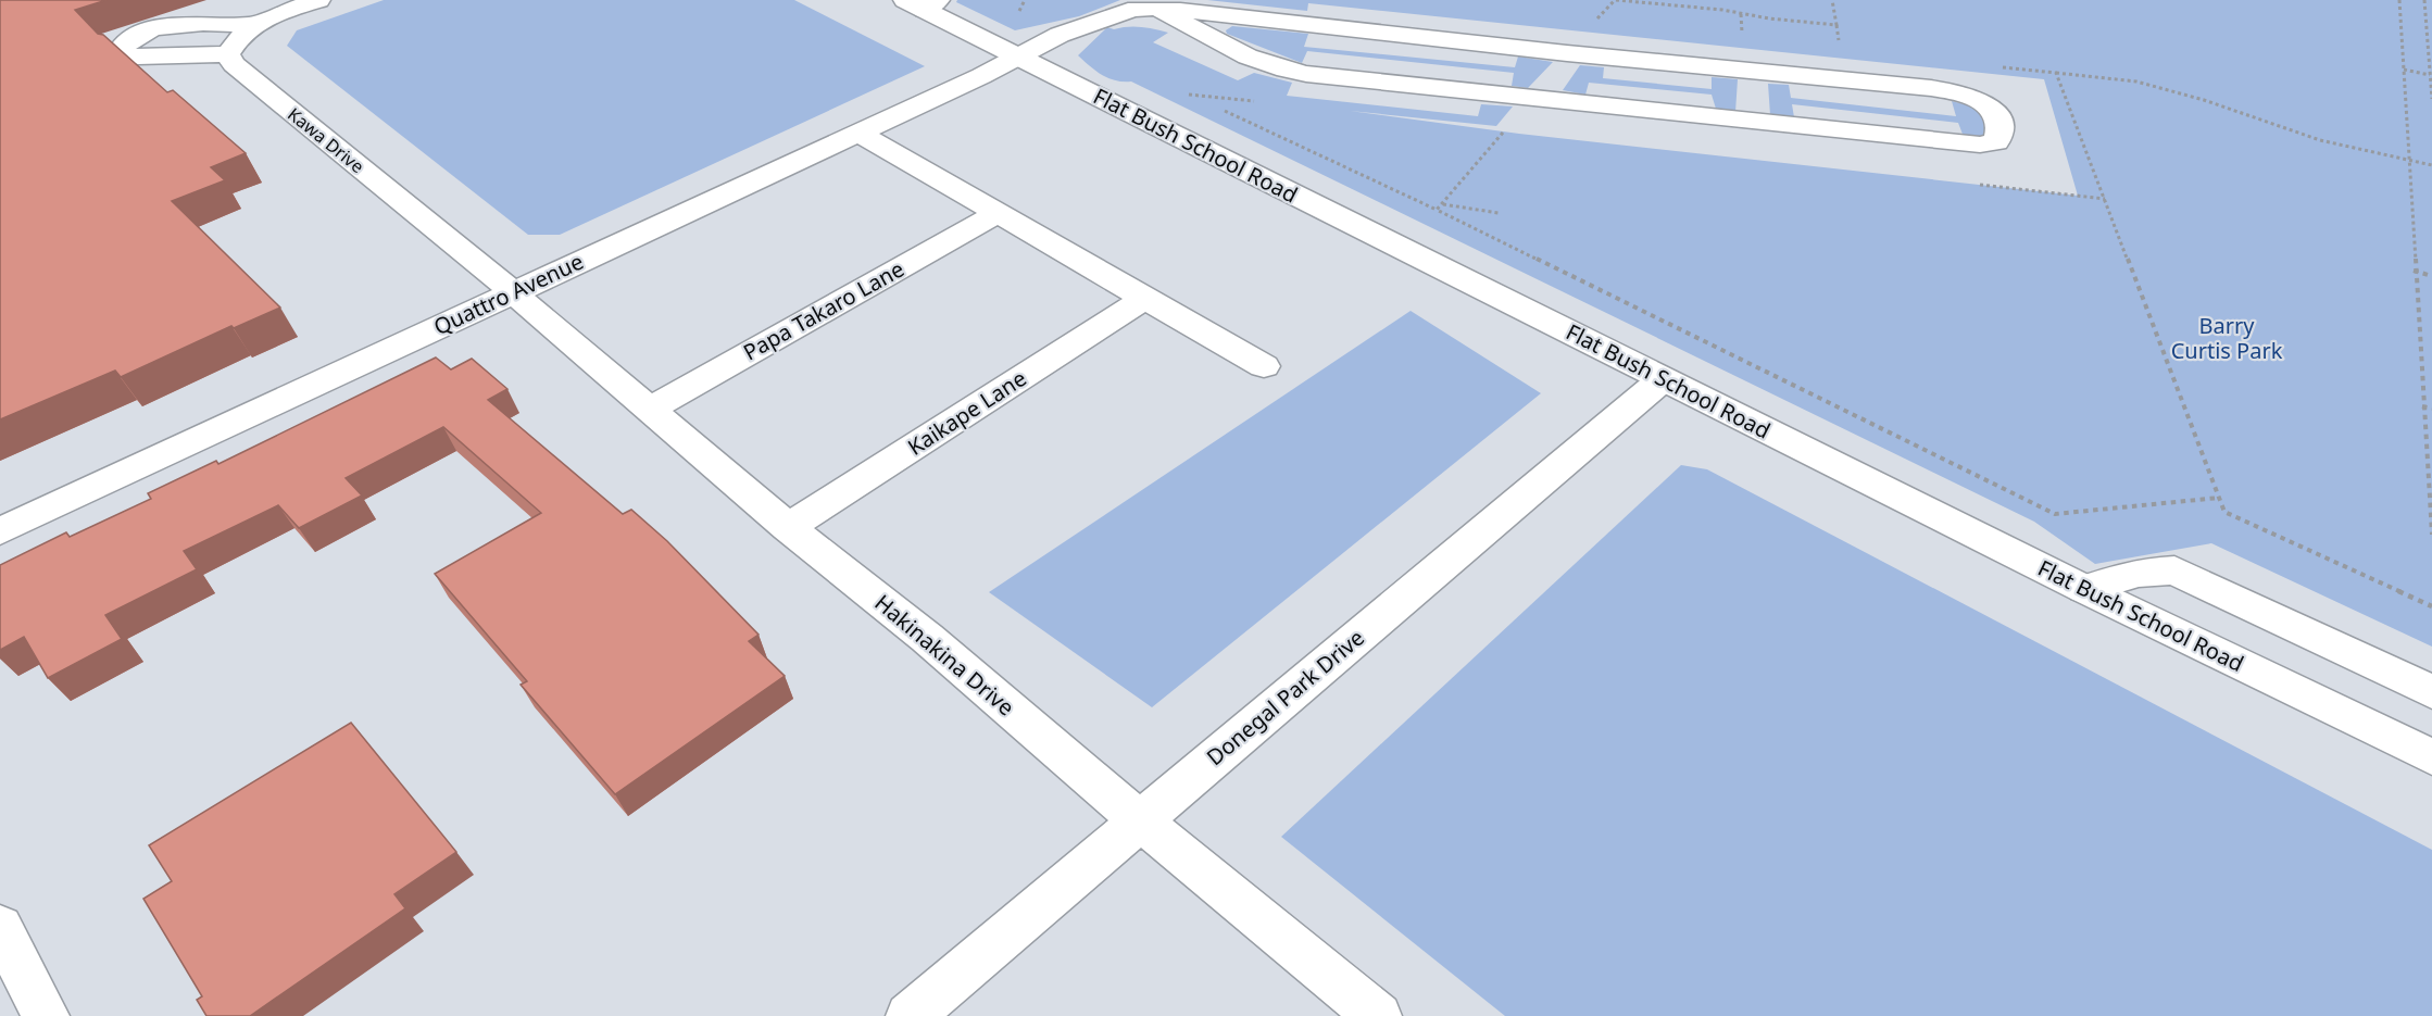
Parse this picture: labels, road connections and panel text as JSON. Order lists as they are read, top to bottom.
{
  "streets": {
    "street": [
      "Kawa Drive",
      "Flat Bush School Road",
      "Quattro Avenue",
      "Papa Takaro Lane",
      "Kaikape Lane",
      "Hakinakina Drive",
      "Donegal Park Drive"
    ]
  },
  "crossings": [
    ["Kawa Drive", "Quattro Avenue"],
    ["Kawa Drive", "Hakinakina Drive"],
    ["Flat Bush School Road", "Quattro Avenue"],
    ["Flat Bush School Road", "Donegal Park Drive"],
    ["Quattro Avenue", "Hakinakina Drive"],
    ["Papa Takaro Lane", "Hakinakina Drive"],
    ["Kaikape Lane", "Hakinakina Drive"],
    ["Hakinakina Drive", "Donegal Park Drive"]
  ],
  "parks": ["Barry Curtis Park"]
}
